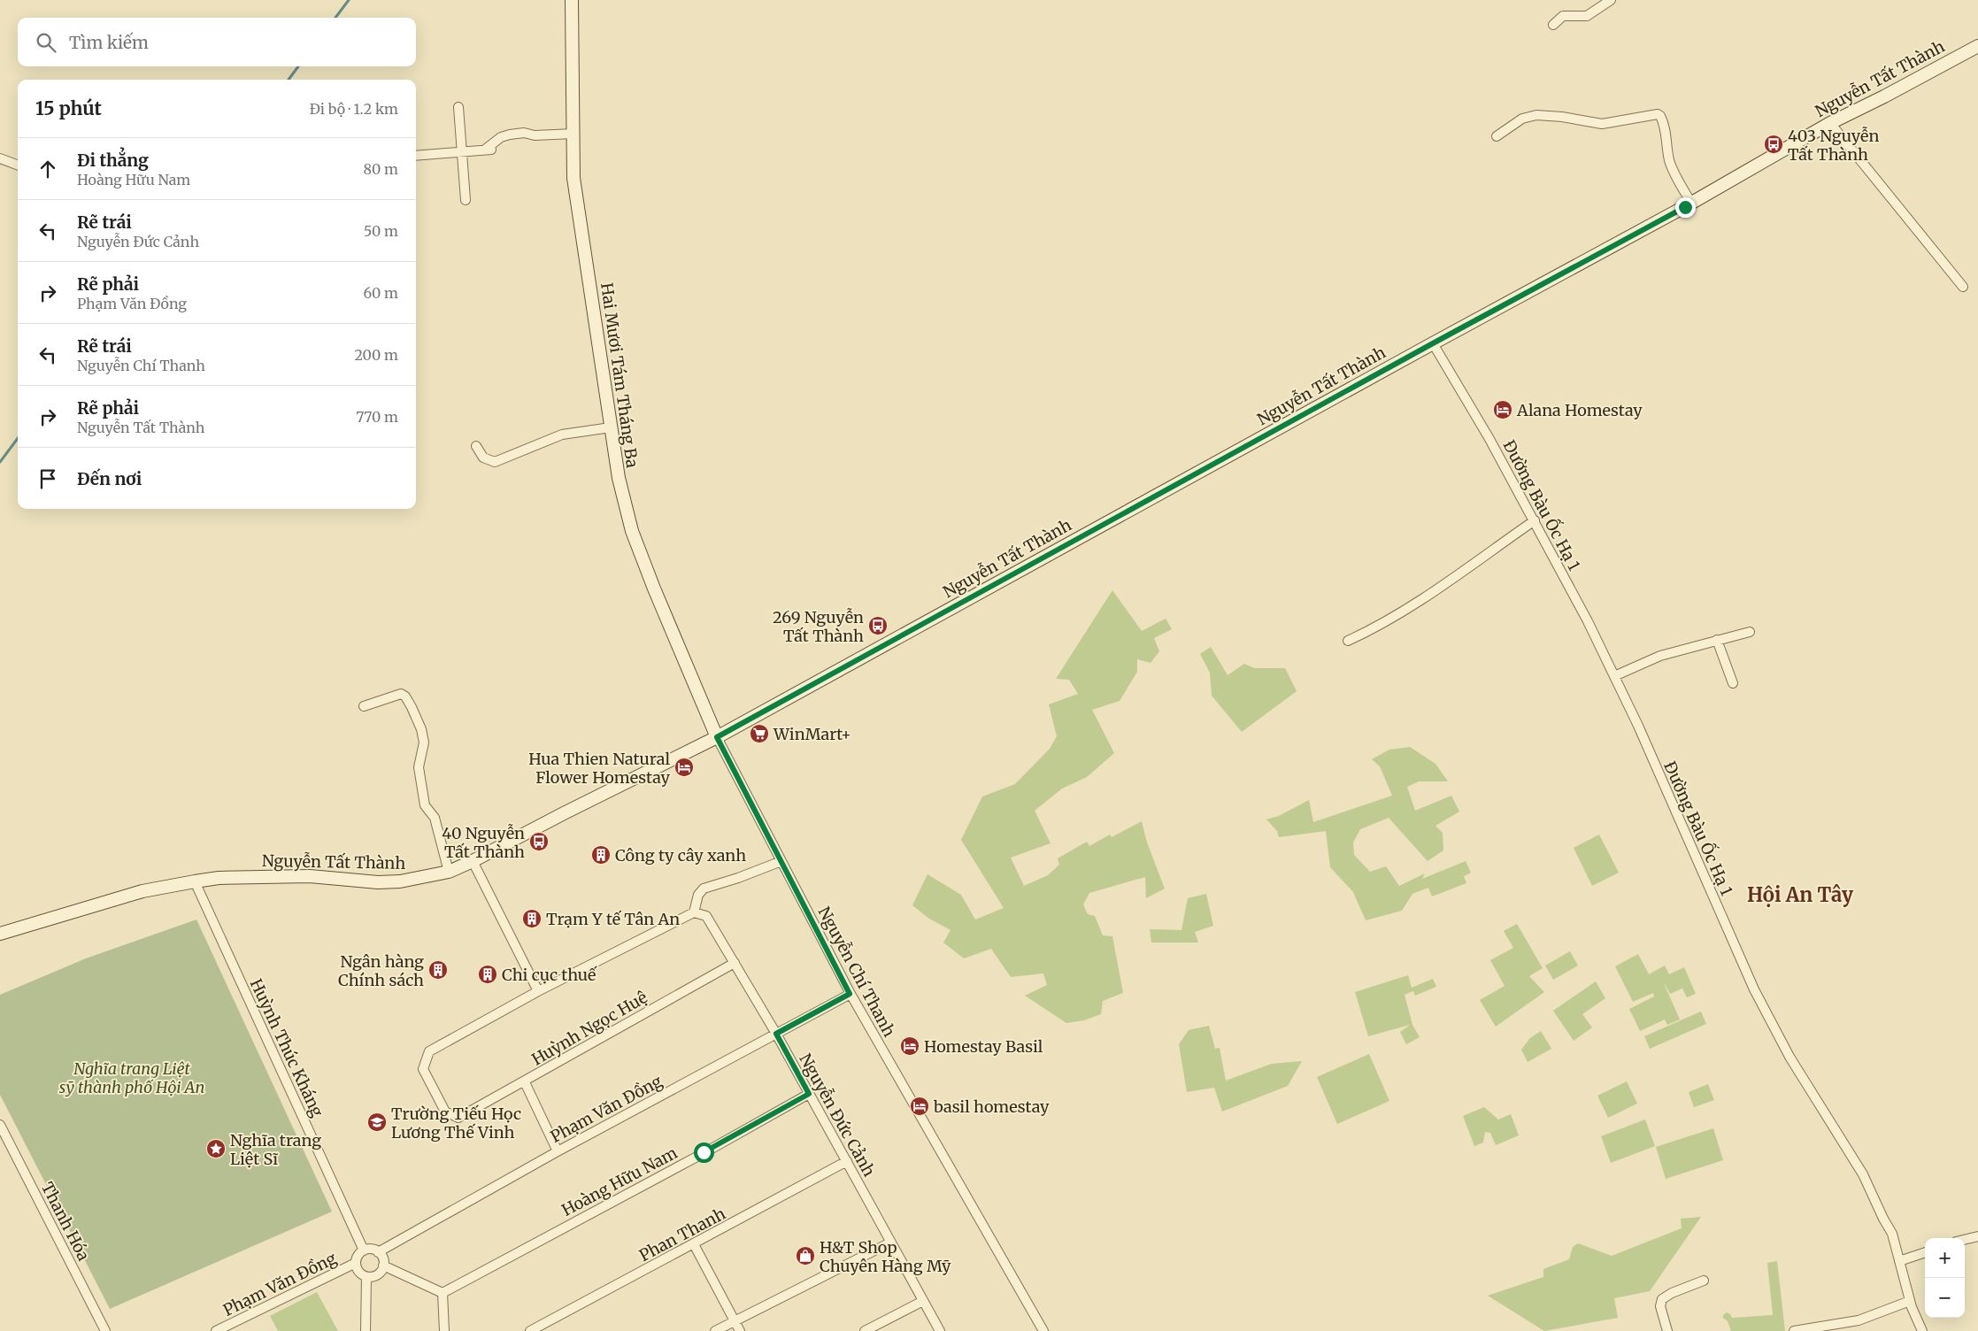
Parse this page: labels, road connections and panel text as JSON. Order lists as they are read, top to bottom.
{
  "streets": {
    "main road": ["Nguyễn Tất Thành", "Hai Mươi Tám Tháng Ba"],
    "street": [
      "Đường Bàu Ốc Hạ 1",
      "Nguyễn Chí Thanh",
      "Huỳnh Ngọc Huệ",
      "Huỳnh Thúc Kháng",
      "Phạm Văn Đồng",
      "Nguyễn Đức Cảnh",
      "Hoàng Hữu Nam",
      "Thanh Hóa",
      "Phan Thanh"
    ]
  },
  "crossings": [
    ["Nguyễn Tất Thành", "Hai Mươi Tám Tháng Ba"],
    ["Nguyễn Tất Thành", "Đường Bàu Ốc Hạ 1"],
    ["Nguyễn Tất Thành", "Nguyễn Chí Thanh"],
    ["Nguyễn Tất Thành", "Huỳnh Thúc Kháng"],
    ["Hai Mươi Tám Tháng Ba", "Nguyễn Chí Thanh"],
    ["Nguyễn Chí Thanh", "Phạm Văn Đồng"],
    ["Huỳnh Ngọc Huệ", "Nguyễn Đức Cảnh"],
    ["Huỳnh Thúc Kháng", "Phạm Văn Đồng"],
    ["Phạm Văn Đồng", "Nguyễn Đức Cảnh"],
    ["Nguyễn Đức Cảnh", "Hoàng Hữu Nam"],
    ["Nguyễn Đức Cảnh", "Phan Thanh"]
  ],
  "districts": ["Hội An Tây"],
  "parks": ["Nghĩa trang Liệt sỹ thành phố Hội An"],
  "places": {
    "bus stop": ["403 Nguyễn Tất Thành", "269 Nguyễn Tất Thành", "40 Nguyễn Tất Thành"],
    "hotel": [
      "Alana Homestay",
      "Hua Thien Natural Flower Homestay",
      "Homestay Basil",
      "basil homestay"
    ],
    "supermarket": ["WinMart+"],
    "building": [
      "Công ty cây xanh",
      "Trạm Y tế Tân An",
      "Ngân hàng Chính sách",
      "Chi cục thuế"
    ],
    "school or university": ["Trường Tiếu Học Lương Thế Vinh"],
    "place": ["Nghĩa trang Liệt Sĩ"],
    "shop": ["H&T Shop Chuyên Hàng Mỹ"]
  },
  "page": {
    "search": "Tìm kiếm",
    "heading": ["15 phút", "Đi bộ · 1.2 km"],
    "list": [
      ["Đi thẳng", "Hoàng Hữu Nam", "80 m"],
      ["Rẽ trái", "Nguyễn Đức Cảnh", "50 m"],
      ["Rẽ phải", "Phạm Văn Đồng", "60 m"],
      ["Rẽ trái", "Nguyễn Chí Thanh", "200 m"],
      ["Rẽ phải", "Nguyễn Tất Thành", "770 m"],
      "Đến nơi"
    ],
    "map_buttons": ["+", "−"]
  }
}
